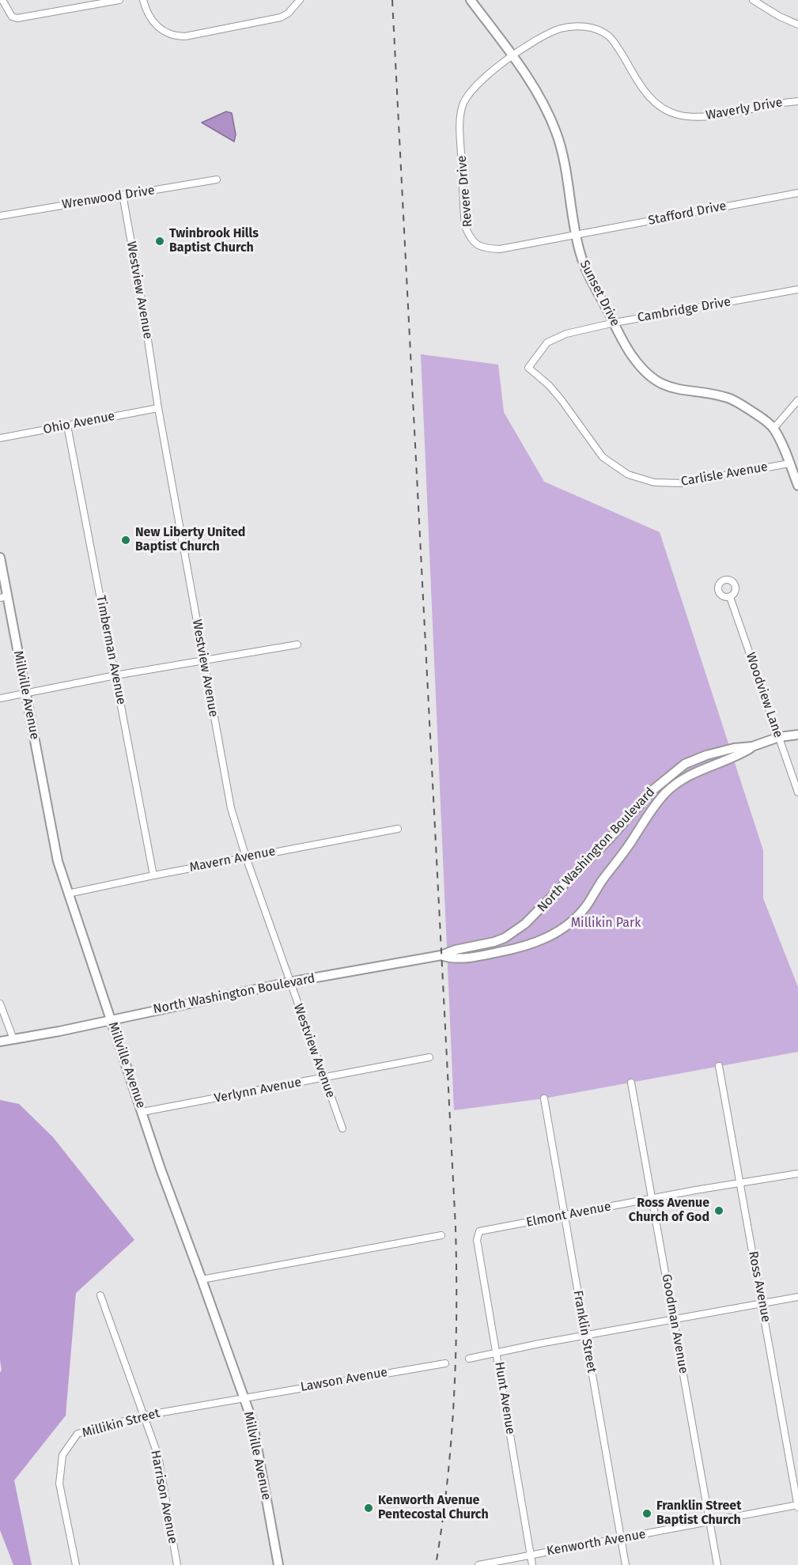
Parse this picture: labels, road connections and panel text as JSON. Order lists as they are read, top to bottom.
{
  "streets": {
    "street": [
      "Waverly Drive",
      "Revere Drive",
      "Wrenwood Drive",
      "Stafford Drive",
      "Westview Avenue",
      "Sunset Drive",
      "Cambridge Drive",
      "Ohio Avenue",
      "Carlisle Avenue",
      "Timberman Avenue",
      "Millville Avenue",
      "Woodview Lane",
      "North Washington Boulevard",
      "Mavern Avenue",
      "Verlynn Avenue",
      "Elmont Avenue",
      "Ross Avenue",
      "Goodman Avenue",
      "Franklin Street",
      "Lawson Avenue",
      "Hunt Avenue",
      "Millikin Street",
      "Harrison Avenue",
      "Kenworth Avenue"
    ]
  },
  "crossings": [
    ["Waverly Drive", "Revere Drive"],
    ["Waverly Drive", "Sunset Drive"],
    ["Revere Drive", "Stafford Drive"],
    ["Revere Drive", "Sunset Drive"],
    ["Wrenwood Drive", "Westview Avenue"],
    ["Stafford Drive", "Sunset Drive"],
    ["Westview Avenue", "Ohio Avenue"],
    ["Westview Avenue", "North Washington Boulevard"],
    ["Westview Avenue", "Mavern Avenue"],
    ["Westview Avenue", "Verlynn Avenue"],
    ["Sunset Drive", "Cambridge Drive"],
    ["Sunset Drive", "Carlisle Avenue"],
    ["Cambridge Drive", "Carlisle Avenue"],
    ["Ohio Avenue", "Timberman Avenue"],
    ["Timberman Avenue", "Mavern Avenue"],
    ["Millville Avenue", "North Washington Boulevard"],
    ["Millville Avenue", "Mavern Avenue"],
    ["Millville Avenue", "Verlynn Avenue"],
    ["Millville Avenue", "Lawson Avenue"],
    ["Millville Avenue", "Millikin Street"],
    ["Woodview Lane", "North Washington Boulevard"],
    ["Elmont Avenue", "Ross Avenue"],
    ["Elmont Avenue", "Goodman Avenue"],
    ["Elmont Avenue", "Franklin Street"],
    ["Elmont Avenue", "Hunt Avenue"],
    ["Ross Avenue", "Kenworth Avenue"],
    ["Goodman Avenue", "Kenworth Avenue"],
    ["Franklin Street", "Kenworth Avenue"],
    ["Lawson Avenue", "Millikin Street"],
    ["Hunt Avenue", "Kenworth Avenue"],
    ["Millikin Street", "Harrison Avenue"]
  ],
  "parks": ["Millikin Park"],
  "places": [
    "Twinbrook Hills Baptist Church",
    "New Liberty United Baptist Church",
    "Ross Avenue Church of God",
    "Kenworth Avenue Pentecostal Church",
    "Franklin Street Baptist Church"
  ]
}
